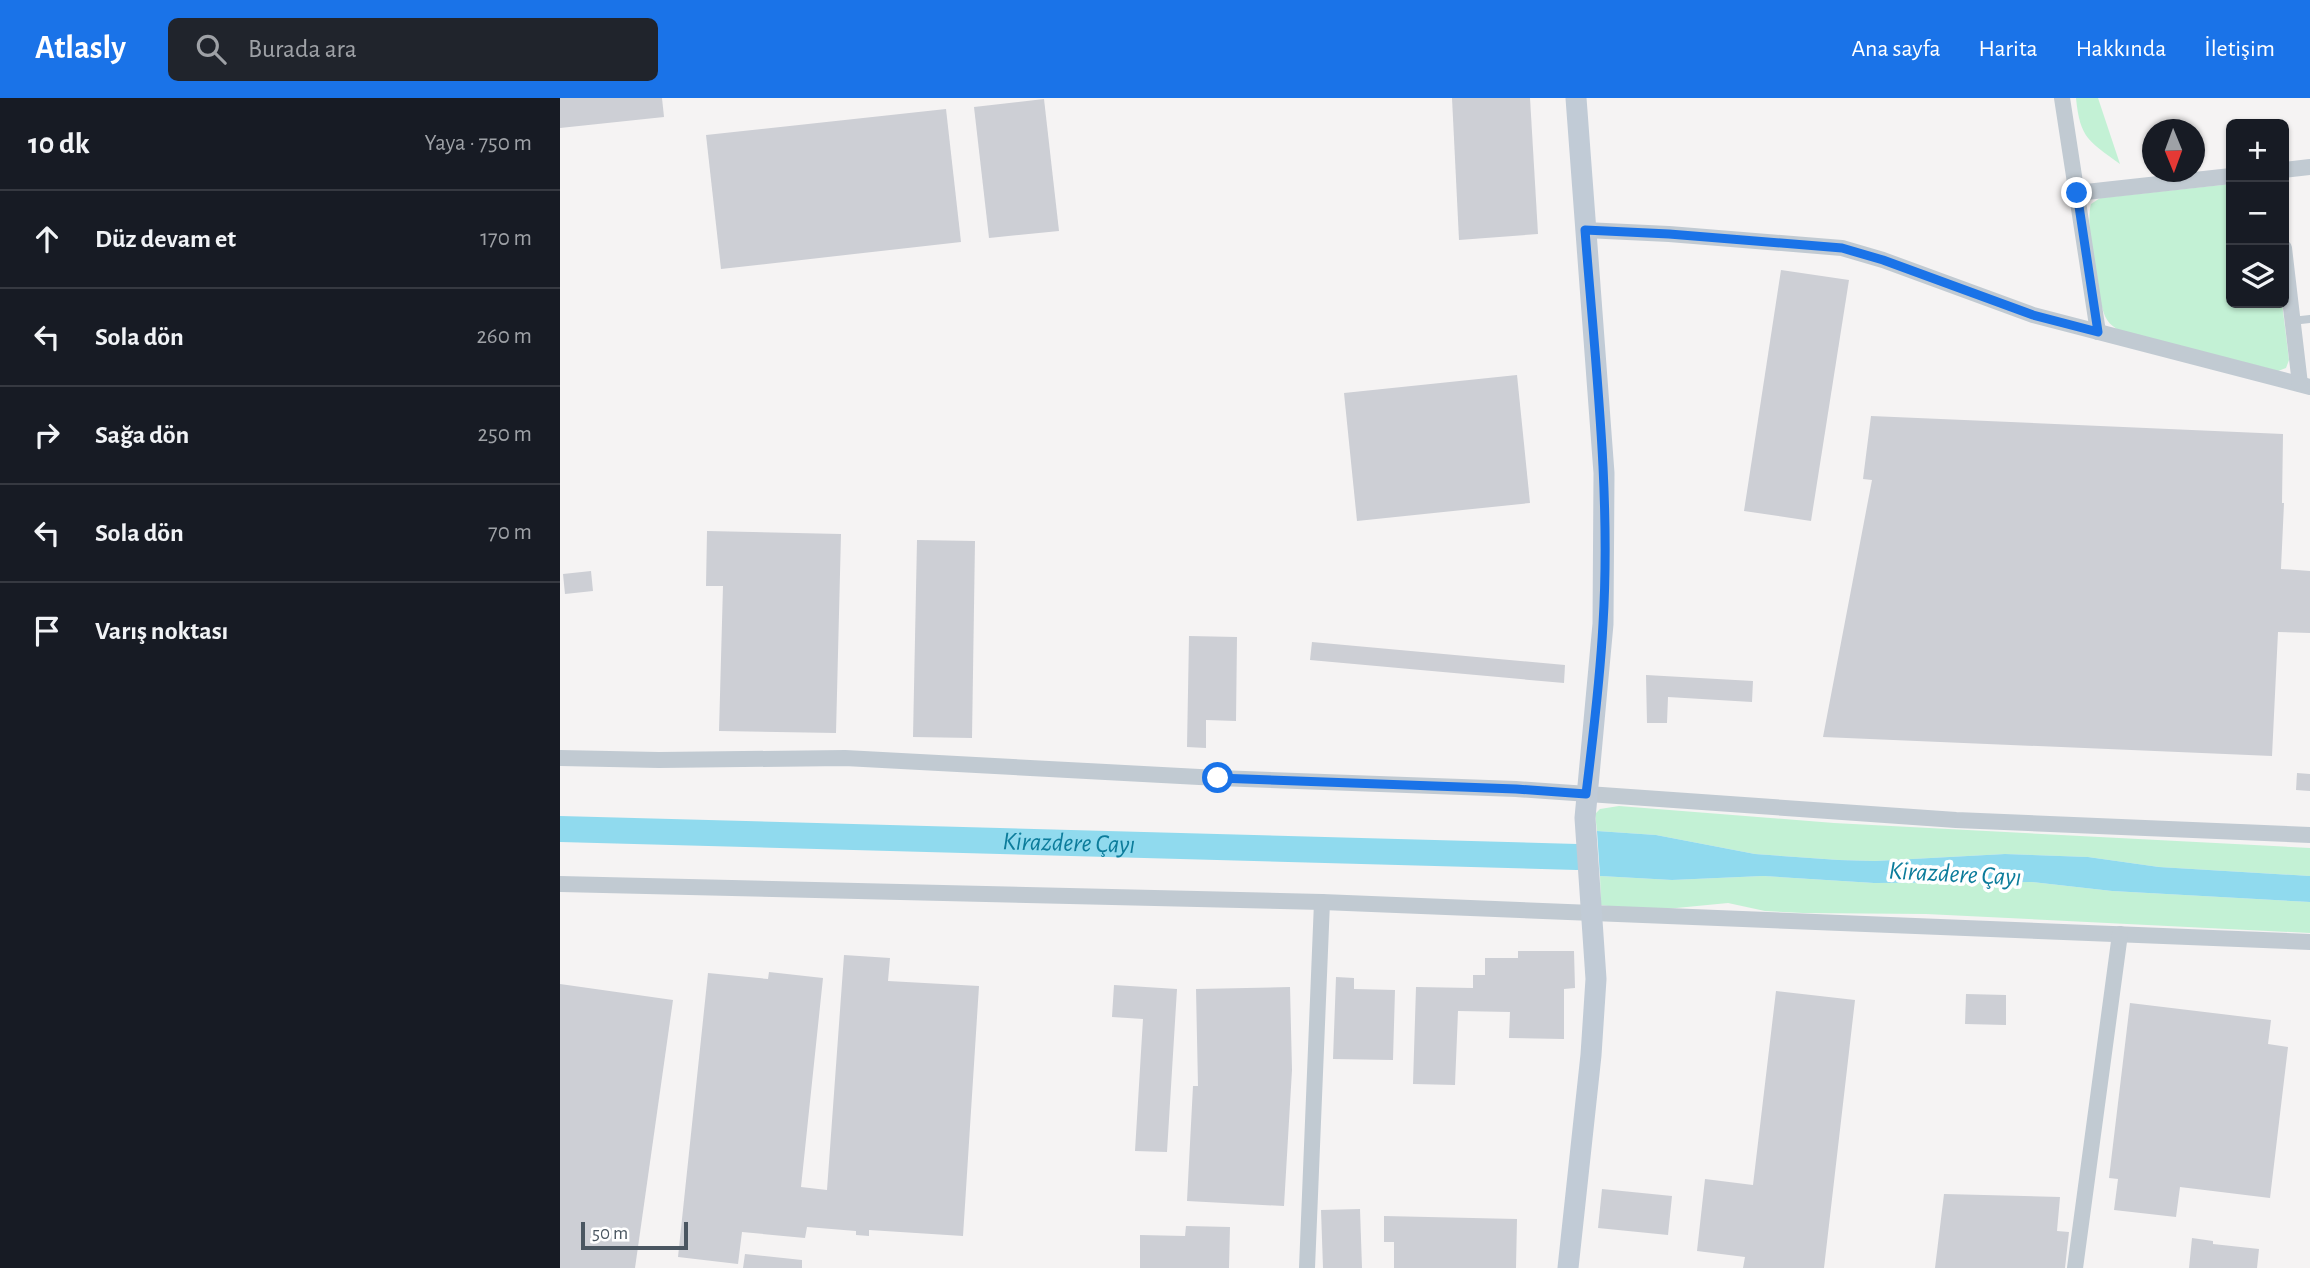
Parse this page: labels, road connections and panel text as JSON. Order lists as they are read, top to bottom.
{
  "water": ["Kirazdere Çayı"],
  "scale_bar": "50 m",
  "north": "bottom",
  "page": {
    "header": "Atlasly",
    "search": "Burada ara",
    "nav": [
      "Ana sayfa",
      "Harita",
      "Hakkında",
      "İletişim"
    ],
    "heading": ["10 dk", "Yaya · 750 m"],
    "map_buttons": ["+", "−"],
    "list": [
      ["Düz devam et", "170 m"],
      ["Sola dön", "260 m"],
      ["Sağa dön", "250 m"],
      ["Sola dön", "70 m"],
      "Varış noktası"
    ],
    "scale": "50 m"
  }
}
